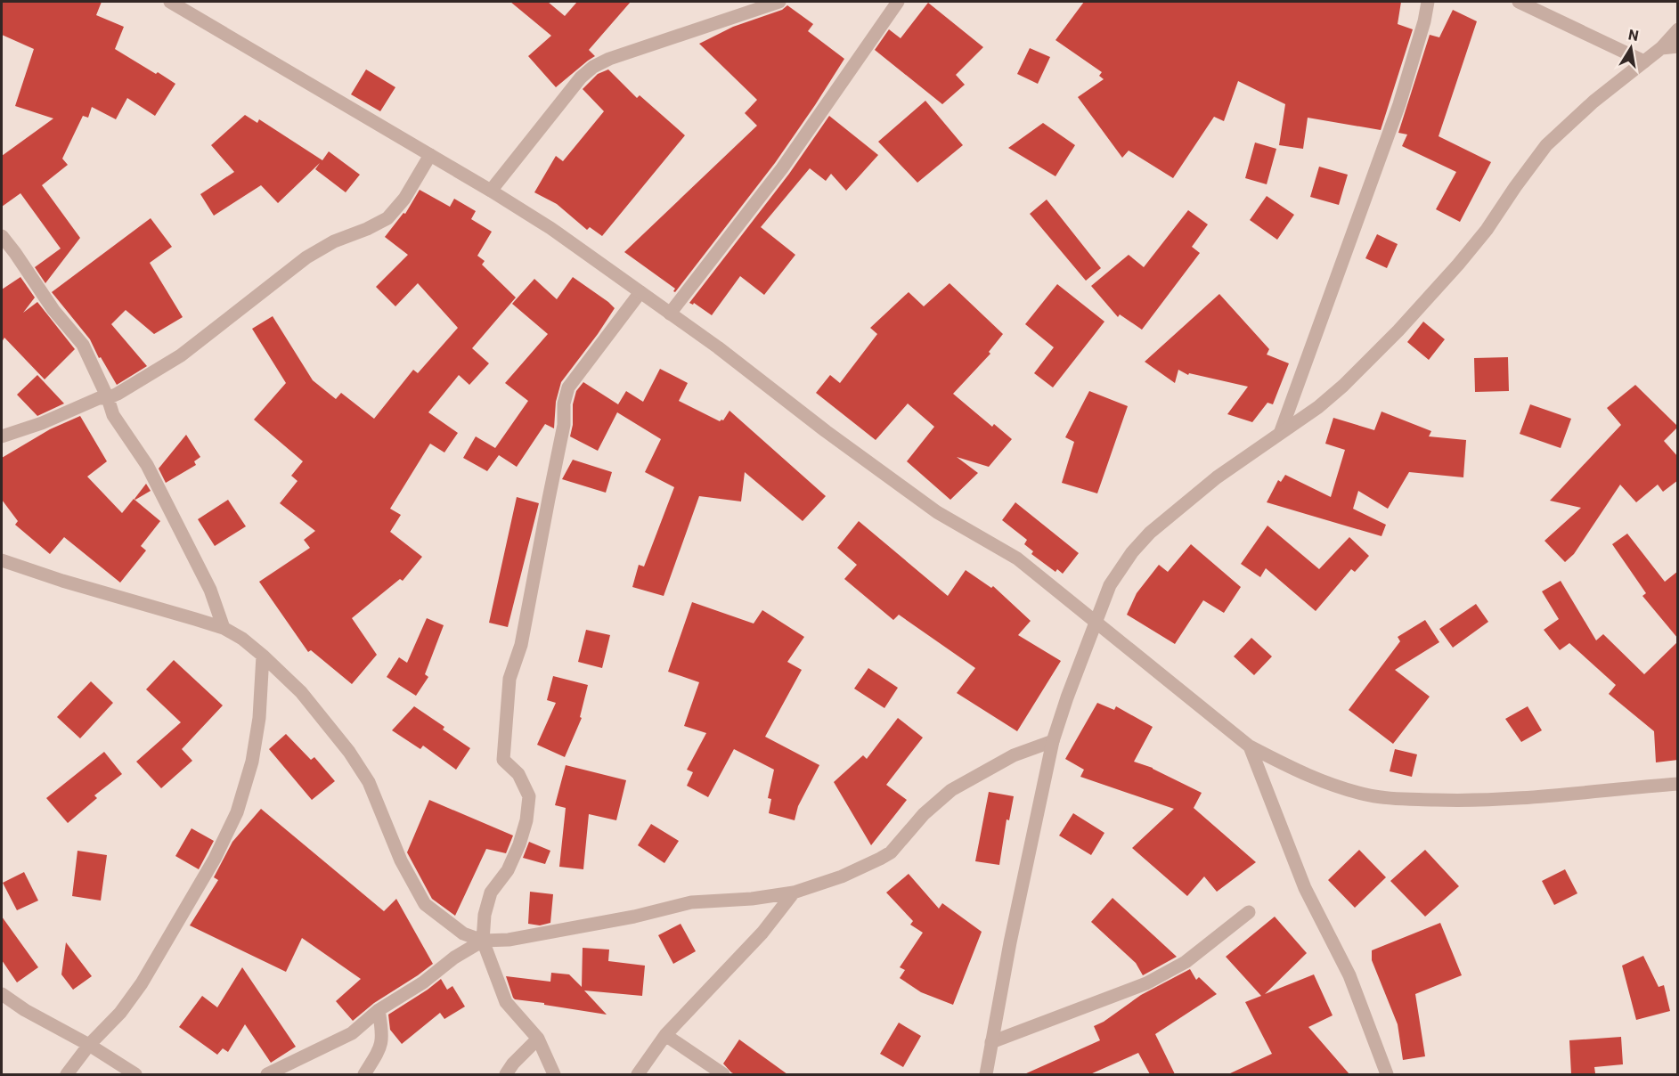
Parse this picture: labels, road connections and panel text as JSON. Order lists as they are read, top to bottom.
{
  "north": "top"
}
